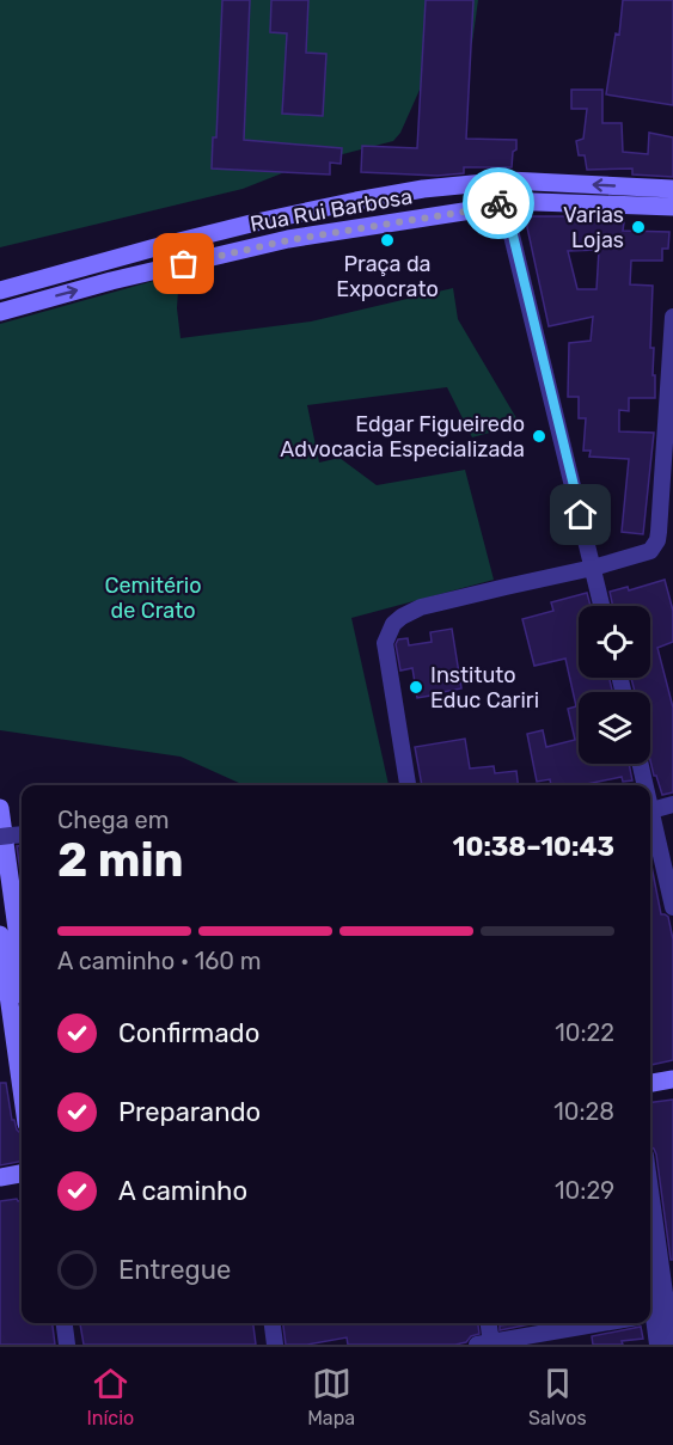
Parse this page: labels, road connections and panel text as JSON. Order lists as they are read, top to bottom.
{
  "streets": {
    "main road": ["Rua Rui Barbosa"]
  },
  "parks": ["Cemitério de Crato"],
  "places": [
    "Varias Lojas",
    "Praça da Expocrato",
    "Edgar Figueiredo Advocacia Especializada",
    "Instituto Educ Cariri"
  ],
  "page": {
    "heading": ["2 min", "Chega em", "10:38–10:43"],
    "bar": "A caminho · 160 m",
    "list": [
      ["Confirmado", "10:22"],
      ["Preparando", "10:28"],
      ["A caminho", "10:29"],
      "Entregue"
    ],
    "tabs": ["Início", "Mapa", "Salvos"]
  }
}
